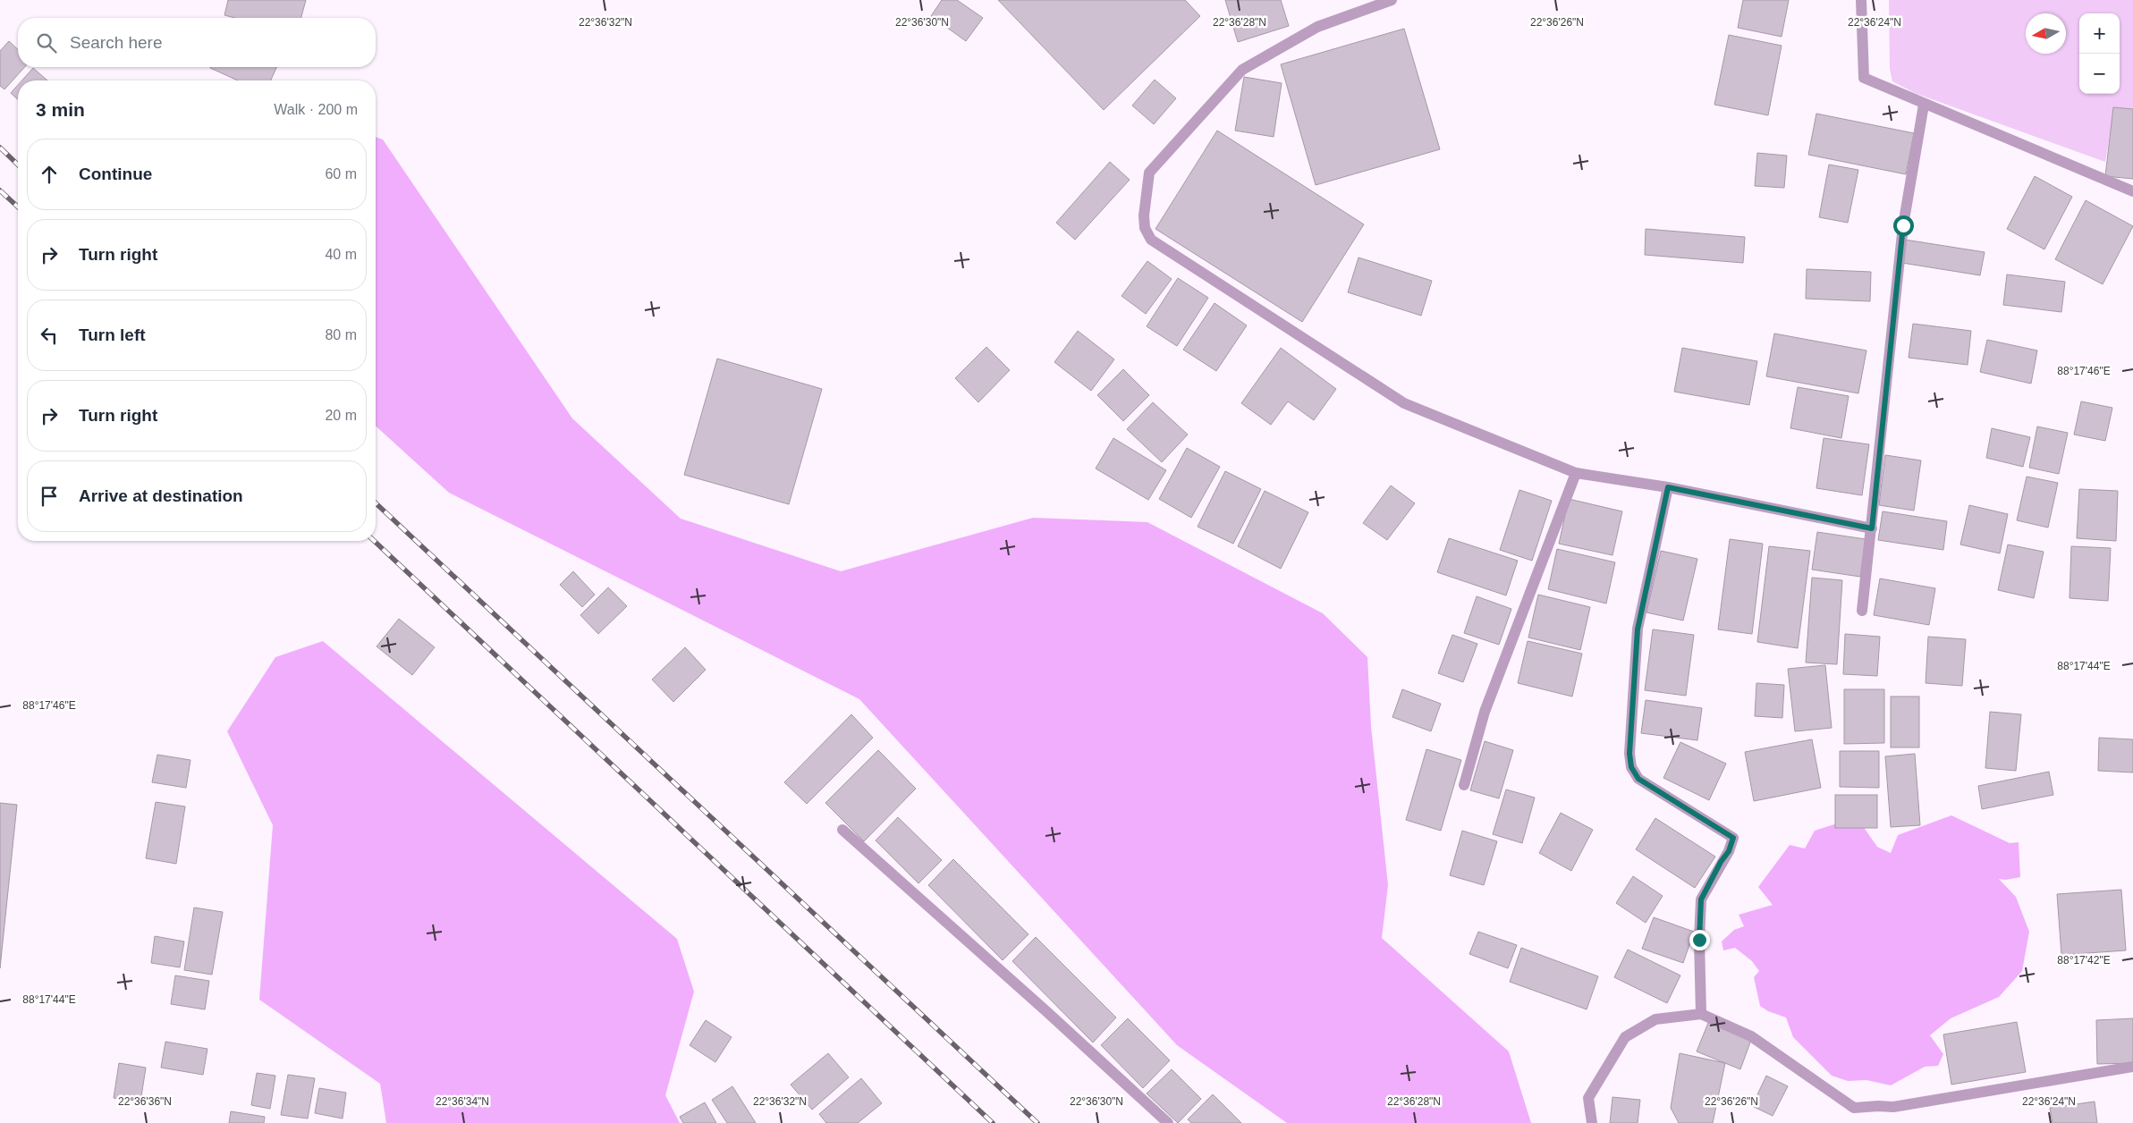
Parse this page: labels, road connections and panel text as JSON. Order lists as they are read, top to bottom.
{
  "north": "left",
  "page": {
    "map_buttons": ["+", "−"],
    "search": "Search here",
    "heading": ["3 min", "Walk · 200 m"],
    "list": [
      ["Continue", "60 m"],
      ["Turn right", "40 m"],
      ["Turn left", "80 m"],
      ["Turn right", "20 m"],
      "Arrive at destination"
    ]
  },
  "coordinates": [
    "22°36'32\"N",
    "22°36'30\"N",
    "22°36'28\"N",
    "22°36'26\"N",
    "22°36'24\"N",
    "88°17'46\"E",
    "88°17'44\"E",
    "88°17'42\"E",
    "22°36'36\"N",
    "22°36'34\"N"
  ]
}
